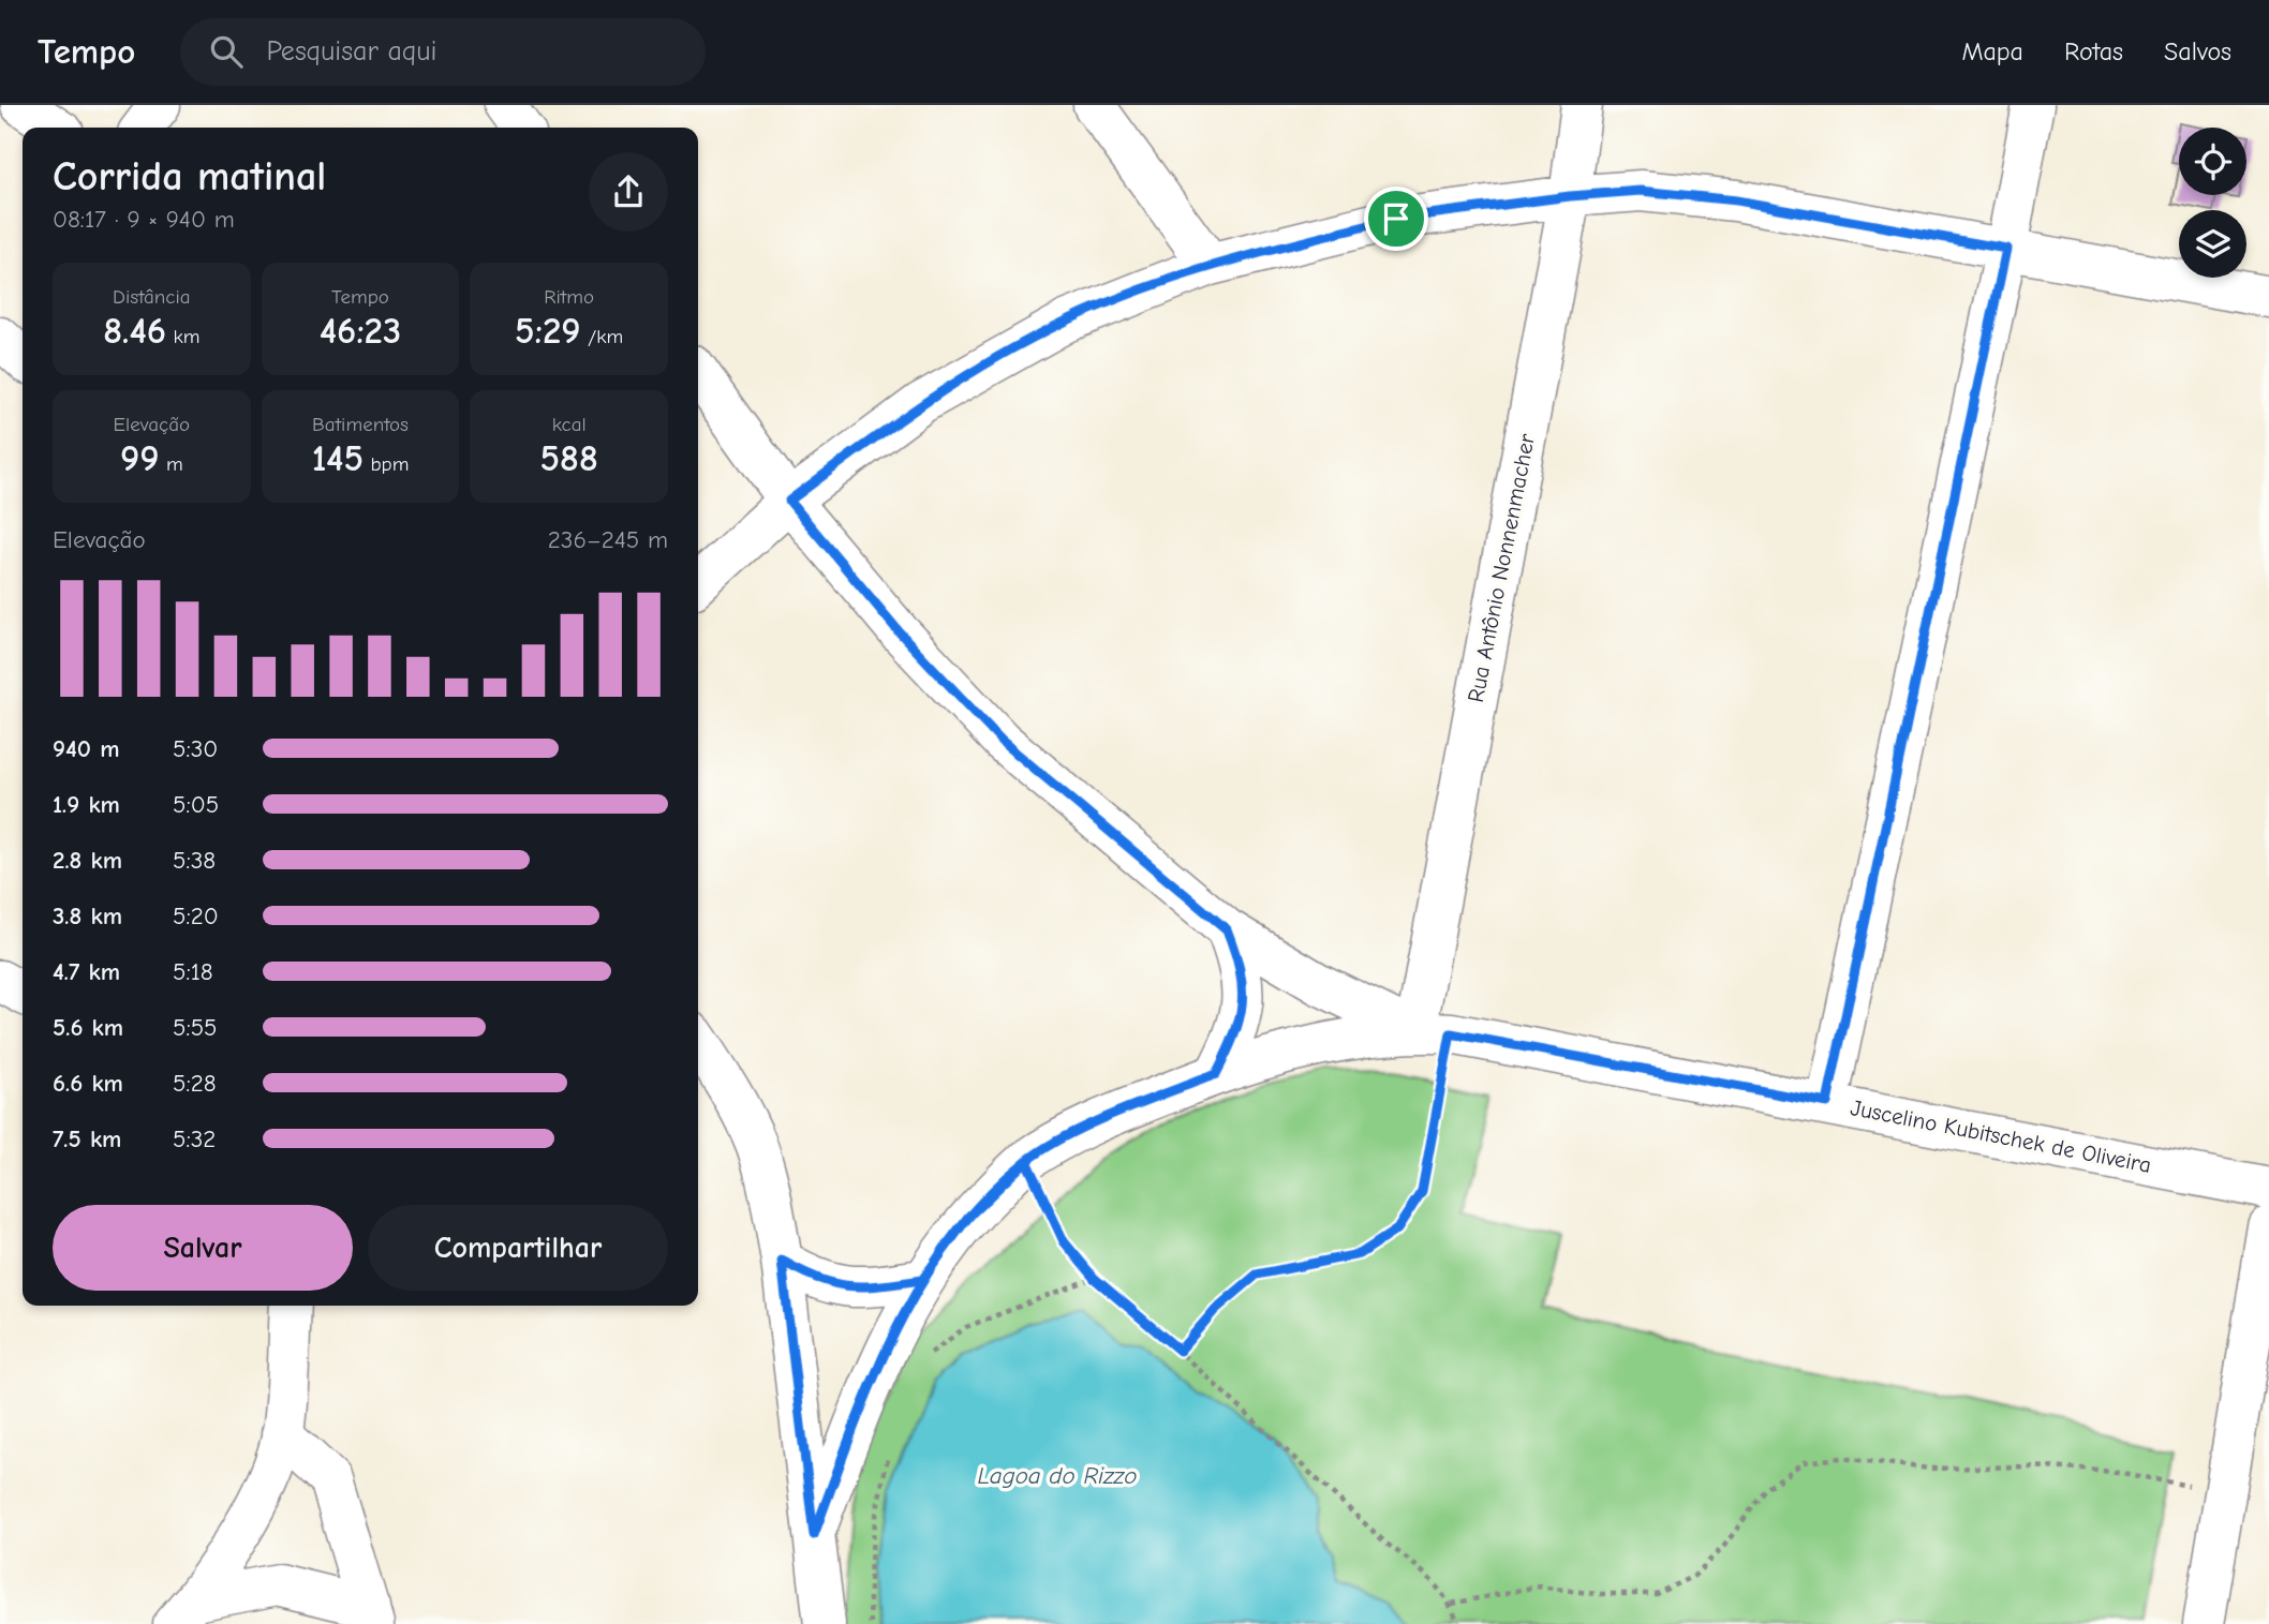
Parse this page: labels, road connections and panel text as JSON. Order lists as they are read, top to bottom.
{
  "streets": {
    "street": ["Rua Antônio Nonnenmacher", "Juscelino Kubitschek de Oliveira"]
  },
  "crossings": [
    ["Rua Antônio Nonnenmacher", "Juscelino Kubitschek de Oliveira"]
  ],
  "water": ["Lagoa do Rizzo"],
  "page": {
    "header": "Tempo",
    "search": "Pesquisar aqui",
    "nav": ["Mapa", "Rotas", "Salvos"],
    "heading": ["Corrida matinal", "08:17 · 9 × 940 m"],
    "stats": [
      ["Distância", "8.46 km"],
      ["Tempo", "46:23"],
      ["Ritmo", "5:29 /km"],
      ["Elevação", "99 m"],
      ["Batimentos", "145 bpm"],
      ["kcal", "588"]
    ],
    "chart": ["Elevação", "236–245 m"],
    "list": [
      {
        "name": "940 m",
        "note": "5:30"
      },
      {
        "name": "1.9 km",
        "note": "5:05"
      },
      {
        "name": "2.8 km",
        "note": "5:38"
      },
      {
        "name": "3.8 km",
        "note": "5:20"
      },
      {
        "name": "4.7 km",
        "note": "5:18"
      },
      {
        "name": "5.6 km",
        "note": "5:55"
      },
      {
        "name": "6.6 km",
        "note": "5:28"
      },
      {
        "name": "7.5 km",
        "note": "5:32"
      }
    ],
    "buttons": ["Salvar", "Compartilhar"]
  }
}
